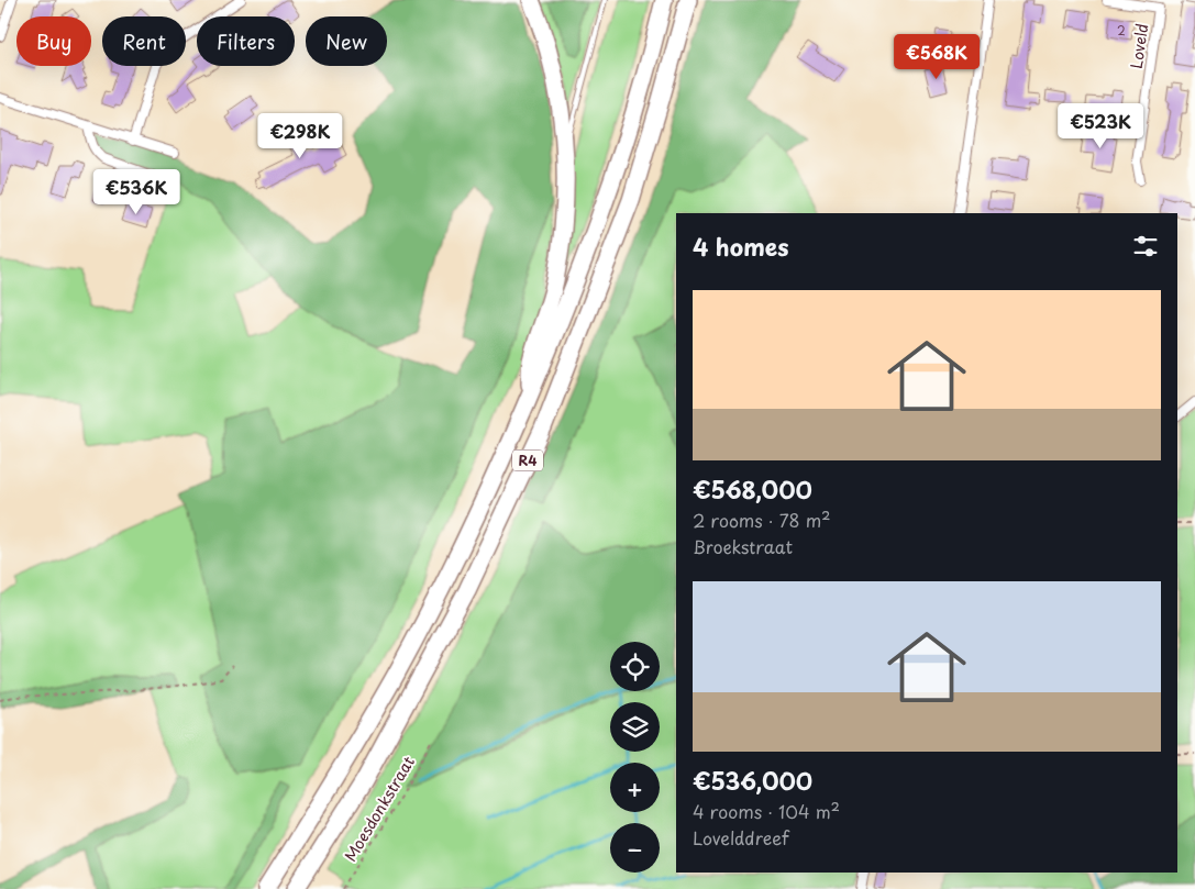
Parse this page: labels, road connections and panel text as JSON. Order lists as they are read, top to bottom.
{
  "streets": {
    "highway": ["R4"],
    "street": ["Loveld"],
    "path": ["Moesdonkstraat"]
  },
  "house_numbers": ["2"],
  "page": {
    "chip": [
      "Buy",
      "Rent",
      "Filters",
      "New"
    ],
    "price": [
      "€568K",
      "€523K",
      "€298K",
      "€536K"
    ],
    "heading": "4 homes",
    "list": [
      {
        "name": "€568,000",
        "note": "2 rooms · 78 m² · Broekstraat"
      },
      {
        "name": "€536,000",
        "note": "4 rooms · 104 m² · Lovelddreef"
      }
    ],
    "map_buttons": ["+", "−"]
  }
}
